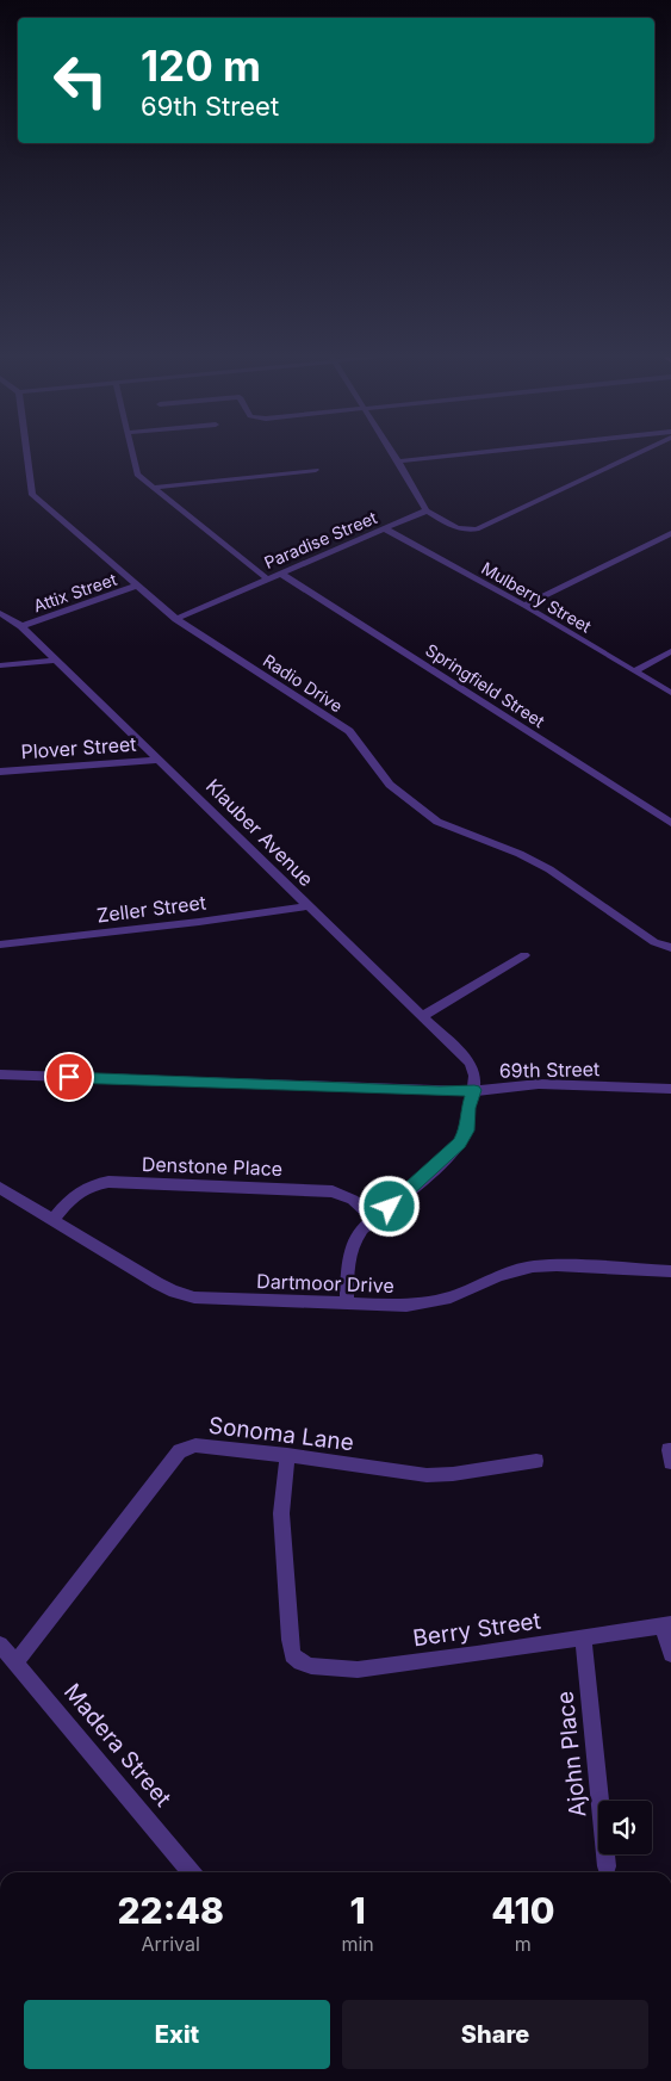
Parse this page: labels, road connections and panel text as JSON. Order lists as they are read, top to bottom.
{
  "streets": {
    "street": [
      "Paradise Street",
      "Attix Street",
      "Mulberry Street",
      "Radio Drive",
      "Springfield Street",
      "Plover Street",
      "Klauber Avenue",
      "Zeller Street",
      "69th Street",
      "Denstone Place",
      "Dartmoor Drive",
      "Sonoma Lane",
      "Berry Street",
      "Madera Street",
      "Ajohn Place"
    ]
  },
  "crossings": [
    ["Paradise Street", "Mulberry Street"],
    ["Paradise Street", "Radio Drive"],
    ["Paradise Street", "Springfield Street"],
    ["Attix Street", "Radio Drive"],
    ["Attix Street", "Klauber Avenue"],
    ["Plover Street", "Klauber Avenue"],
    ["Klauber Avenue", "Zeller Street"],
    ["Klauber Avenue", "69th Street"],
    ["Denstone Place", "Dartmoor Drive"],
    ["Sonoma Lane", "Berry Street"],
    ["Sonoma Lane", "Madera Street"],
    ["Berry Street", "Ajohn Place"]
  ],
  "page": {
    "turn": ["120 m", "69th Street"],
    "eta": [
      "22:48",
      "Arrival",
      "1",
      "min",
      "410",
      "m"
    ],
    "buttons": ["Exit", "Share"]
  }
}
